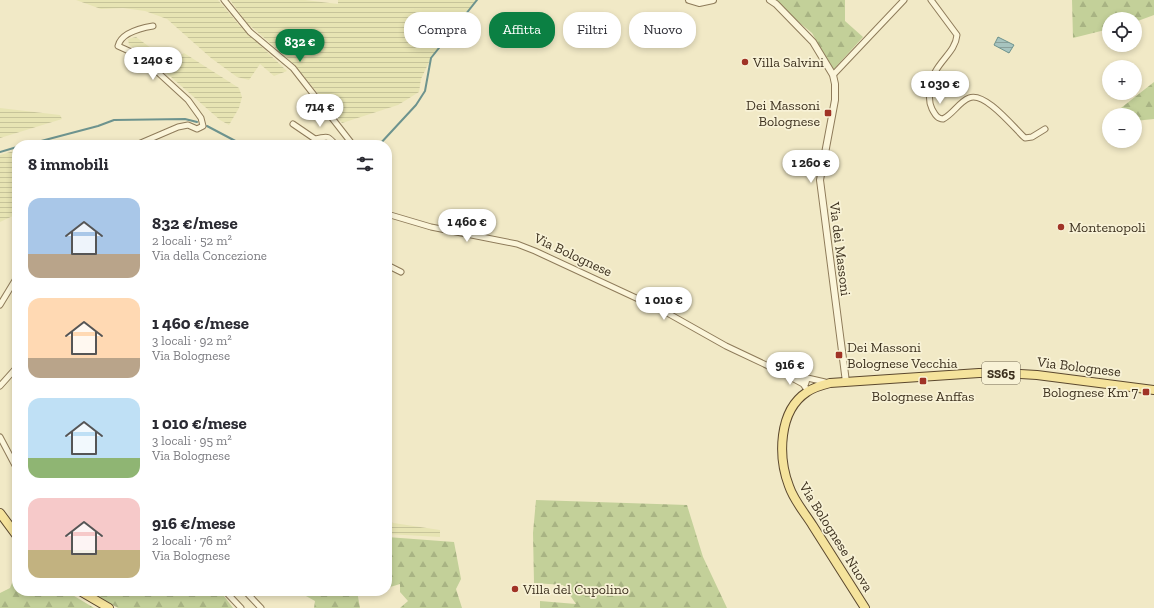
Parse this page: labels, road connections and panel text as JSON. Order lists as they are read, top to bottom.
{
  "streets": {
    "main road": ["Via Bolognese", "SS65", "Via Bolognese Nuova"],
    "street": ["Via dei Massoni"]
  },
  "crossings": [
    ["Via dei Massoni", "Via Bolognese"],
    ["Via Bolognese", "Via Bolognese Nuova"]
  ],
  "places": {
    "other": ["Villa Salvini", "Montenopoli", "Villa del Cupolino"],
    "transit": [
      "Dei Massoni Bolognese",
      "Dei Massoni Bolognese Vecchia",
      "Bolognese Anffas",
      "Bolognese Km 7"
    ]
  },
  "page": {
    "map_buttons": ["+", "−"],
    "chip": [
      "Compra",
      "Affitta",
      "Filtri",
      "Nuovo"
    ],
    "price": [
      "832 €",
      "1 240 €",
      "1 030 €",
      "714 €",
      "1 260 €",
      "1 460 €",
      "1 010 €",
      "916 €"
    ],
    "heading": "8 immobili",
    "list": [
      {
        "name": "832 €/mese",
        "note": "2 locali · 52 m² · Via della Concezione"
      },
      {
        "name": "1 460 €/mese",
        "note": "3 locali · 92 m² · Via Bolognese"
      },
      {
        "name": "1 010 €/mese",
        "note": "3 locali · 95 m² · Via Bolognese"
      },
      {
        "name": "916 €/mese",
        "note": "2 locali · 76 m² · Via Bolognese"
      }
    ]
  }
}
